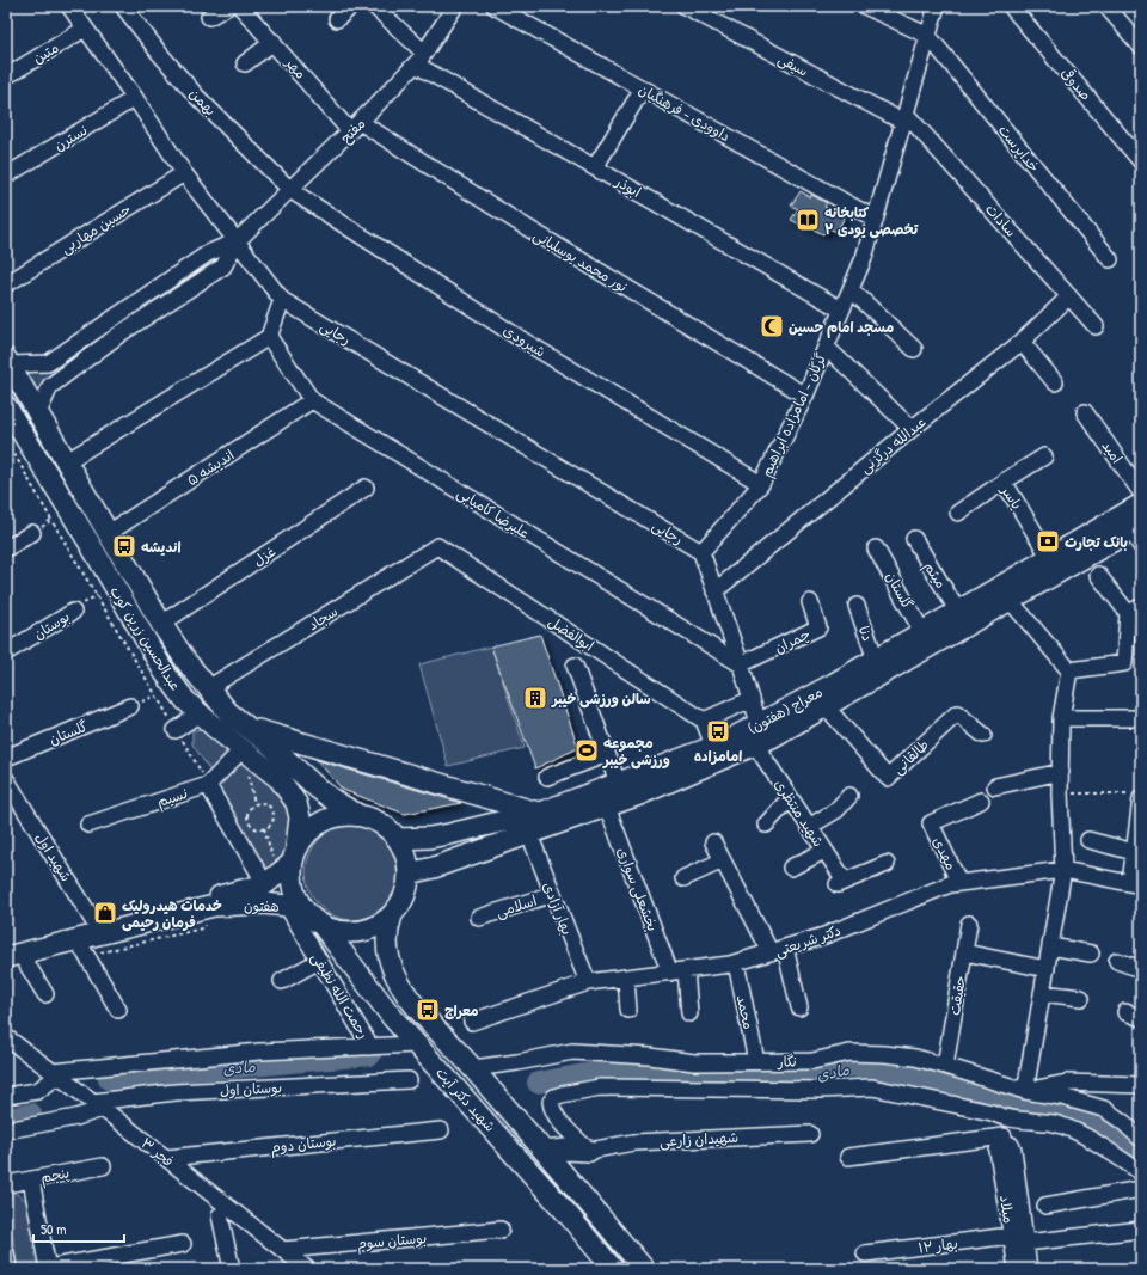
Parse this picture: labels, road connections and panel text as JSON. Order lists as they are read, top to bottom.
{
  "streets": {
    "main road": [
      "عبدالحسین زرین کوب",
      "معراج (هفتون)",
      "هفتون",
      "شهید دکتر آیت"
    ],
    "street": [
      "متین",
      "سیفی",
      "مهر",
      "صدوقی",
      "بهمن",
      "داوودی - فرهنگیان",
      "مفتح",
      "نسترن",
      "خداپرست",
      "ابوذر",
      "سادات",
      "حسین مهاربی",
      "نور محمد یوسلیانی",
      "رجایی",
      "شیرودی",
      "گرکان - امامزاده ابراهیم",
      "عبدالله درگزنی",
      "امید",
      "اندیشه ۵",
      "یاسر",
      "علیرضا کامیابی",
      "غزل",
      "میثم",
      "گلستان",
      "سجاد",
      "بوستان",
      "ابوالفضل",
      "دنا",
      "چمران",
      "طالقانی",
      "نسیم",
      "شهید منتظری",
      "مهدی",
      "شهید اول",
      "بخشعلی سواری",
      "اسلامی",
      "بهار آزادی",
      "دکتر شریعتی",
      "رحمت الله نظیفی",
      "حقیقت",
      "محمد",
      "نگار",
      "بوستان اول",
      "شهیدان زارعی",
      "بوستان دوم",
      "فجر ۳",
      "پنجم",
      "میلاد",
      "بوستان سوم",
      "بهار ۱۲"
    ]
  },
  "crossings": [
    ["متین", "رجایی"],
    ["سیفی", "سادات"],
    ["سیفی", "گرکان - امامزاده ابراهیم"],
    ["مهر", "مفتح"],
    ["مهر", "نور محمد یوسلیانی"],
    ["بهمن", "مفتح"],
    ["بهمن", "شیرودی"],
    ["داوودی - فرهنگیان", "گرکان - امامزاده ابراهیم"],
    ["مفتح", "ابوذر"],
    ["مفتح", "نور محمد یوسلیانی"],
    ["مفتح", "رجایی"],
    ["مفتح", "شیرودی"],
    ["مفتح", "عبدالحسین زرین کوب"],
    ["نسترن", "رجایی"],
    ["خداپرست", "گرکان - امامزاده ابراهیم"],
    ["ابوذر", "گرکان - امامزاده ابراهیم"],
    ["سادات", "گرکان - امامزاده ابراهیم"],
    ["سادات", "عبدالله درگزنی"],
    ["حسین مهاربی", "رجایی"],
    ["نور محمد یوسلیانی", "گرکان - امامزاده ابراهیم"],
    ["رجایی", "گرکان - امامزاده ابراهیم"],
    ["شیرودی", "گرکان - امامزاده ابراهیم"],
    ["اندیشه ۵", "علیرضا کامیابی"],
    ["اندیشه ۵", "عبدالحسین زرین کوب"],
    ["یاسر", "معراج (هفتون)"],
    ["علیرضا کامیابی", "چمران"],
    ["غزل", "عبدالحسین زرین کوب"],
    ["میثم", "معراج (هفتون)"],
    ["گلستان", "معراج (هفتون)"],
    ["سجاد", "ابوالفضل"],
    ["سجاد", "عبدالحسین زرین کوب"],
    ["دنا", "معراج (هفتون)"],
    ["عبدالحسین زرین کوب", "معراج (هفتون)"],
    ["عبدالحسین زرین کوب", "نسیم"],
    ["عبدالحسین زرین کوب", "هفتون"],
    ["عبدالحسین زرین کوب", "شهید دکتر آیت"],
    ["معراج (هفتون)", "طالقانی"],
    ["معراج (هفتون)", "شهید منتظری"],
    ["معراج (هفتون)", "بخشعلی سواری"],
    ["معراج (هفتون)", "هفتون"],
    ["معراج (هفتون)", "بهار آزادی"],
    ["معراج (هفتون)", "شهید دکتر آیت"],
    ["مهدی", "دکتر شریعتی"],
    ["شهید اول", "هفتون"],
    ["بخشعلی سواری", "دکتر شریعتی"],
    ["هفتون", "رحمت الله نظیفی"],
    ["هفتون", "شهید دکتر آیت"],
    ["اسلامی", "بهار آزادی"],
    ["بهار آزادی", "دکتر شریعتی"],
    ["دکتر شریعتی", "محمد"],
    ["رحمت الله نظیفی", "شهید دکتر آیت"],
    ["حقیقت", "نگار"],
    ["محمد", "نگار"],
    ["نگار", "شهید دکتر آیت"],
    ["بوستان اول", "فجر ۳"],
    ["بوستان دوم", "فجر ۳"],
    ["فجر ۳", "بوستان سوم"],
    ["میلاد", "بهار ۱۲"]
  ],
  "water": ["مادی"],
  "places": {
    "library": ["کتابخانه تخصصی یودی ۲"],
    "mosque": ["مسجد امام حسین"],
    "bank": ["بانک تجارت"],
    "bus stop": ["اندیشه", "امامزاده", "معراج"],
    "building": ["سالن ورزشی خیبر"],
    "sports": ["مجموعه ورزشی خیبر"],
    "shop": ["خدمات هیدرولیک فرمان رحیمی"]
  },
  "scale_bar": "50 m"
}
